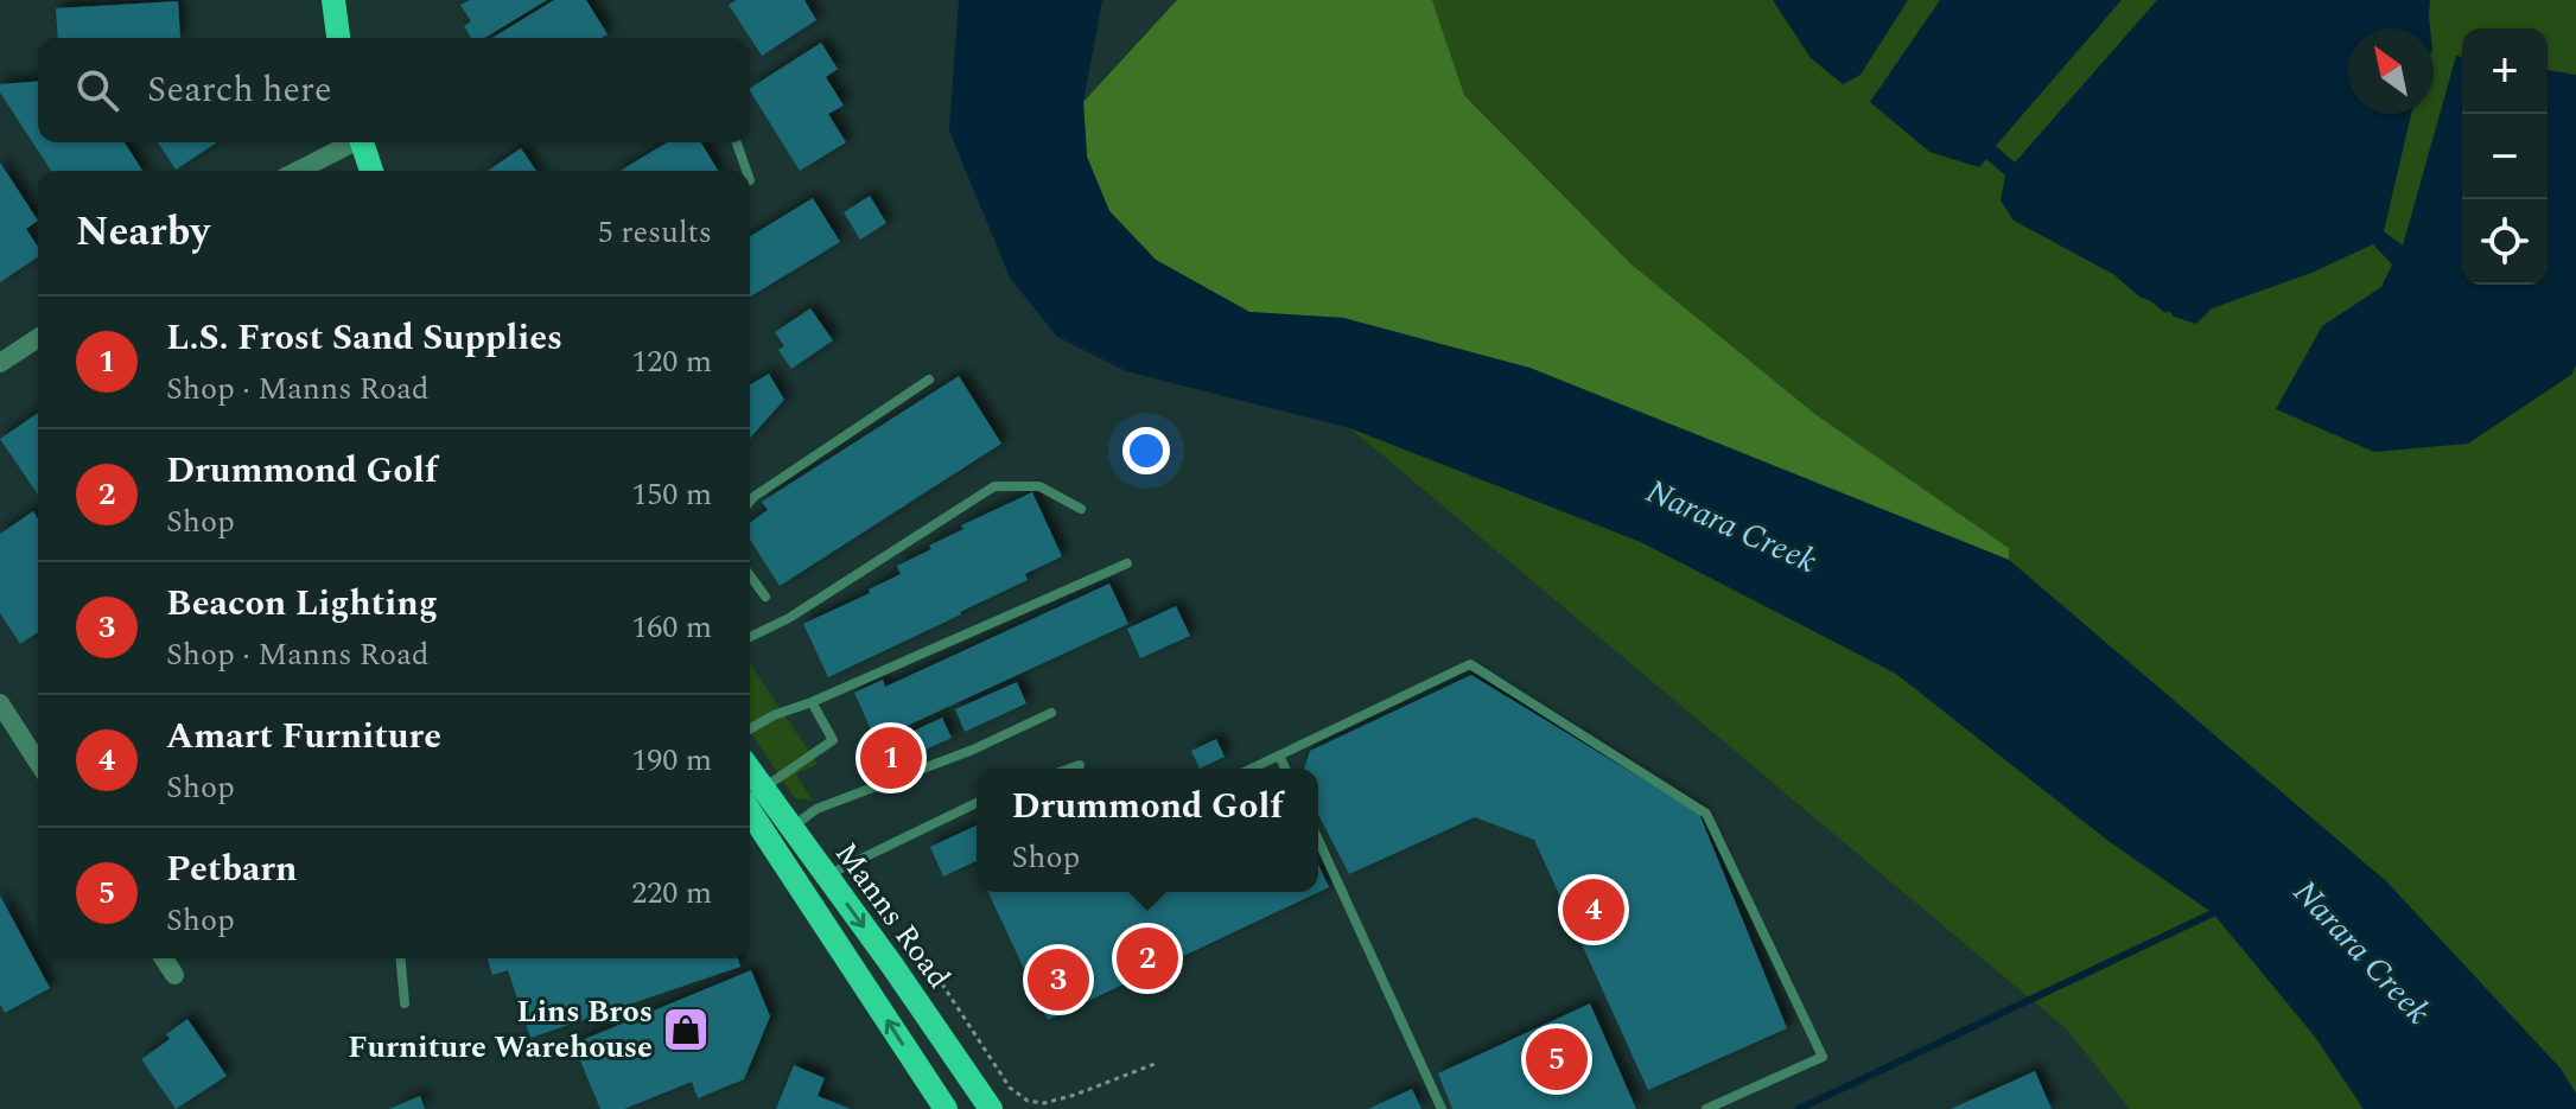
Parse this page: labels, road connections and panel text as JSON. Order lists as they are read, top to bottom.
{
  "streets": {
    "main road": ["Manns Road"]
  },
  "water": ["Narara Creek"],
  "places": {
    "shop": ["Lins Bros Furniture Warehouse"]
  },
  "north": "top left",
  "page": {
    "map_buttons": ["+", "−"],
    "search": "Search here",
    "heading": ["Nearby", "5 results"],
    "list": [
      {
        "mark": "1",
        "name": "L.S. Frost Sand Supplies",
        "note": "Shop · Manns Road",
        "value": "120 m"
      },
      {
        "mark": "2",
        "name": "Drummond Golf",
        "note": "Shop",
        "value": "150 m"
      },
      {
        "mark": "3",
        "name": "Beacon Lighting",
        "note": "Shop · Manns Road",
        "value": "160 m"
      },
      {
        "mark": "4",
        "name": "Amart Furniture",
        "note": "Shop",
        "value": "190 m"
      },
      {
        "mark": "5",
        "name": "Petbarn",
        "note": "Shop",
        "value": "220 m"
      }
    ],
    "pins": [
      "1",
      "4",
      "2",
      "3",
      "5"
    ],
    "popup": ["Drummond Golf", "Shop"]
  }
}
